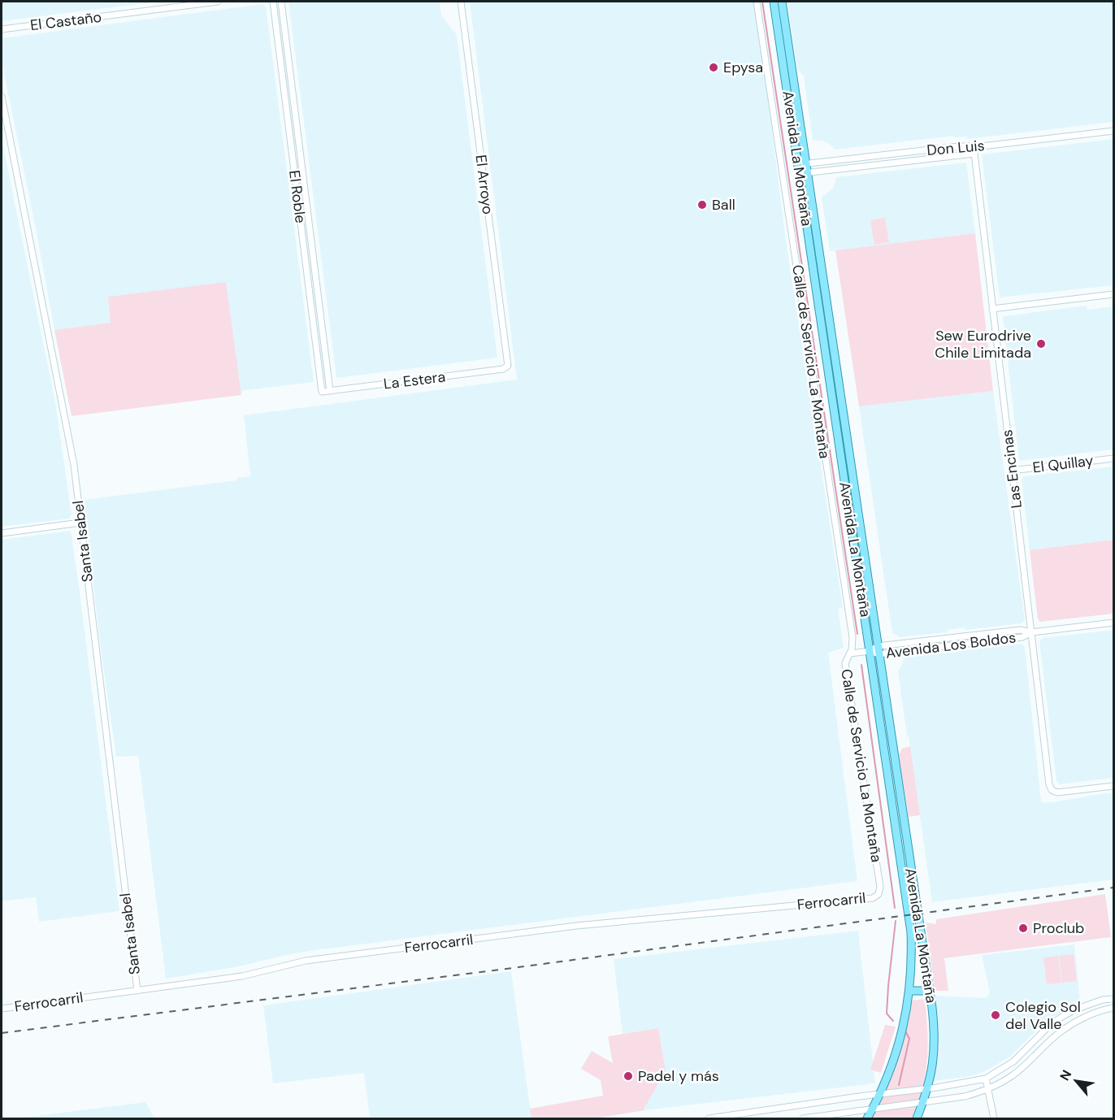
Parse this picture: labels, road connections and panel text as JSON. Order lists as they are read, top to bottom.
{
  "streets": {
    "main road": ["Avenida La Montaña"],
    "street": [
      "El Castaño",
      "Don Luis",
      "El Arroyo",
      "El Roble",
      "Calle de Servicio La Montaña",
      "La Estera",
      "El Quillay",
      "Las Encinas",
      "Santa Isabel",
      "Avenida Los Boldos",
      "Ferrocarril"
    ]
  },
  "crossings": [
    ["Don Luis", "Avenida La Montaña"],
    ["Don Luis", "Las Encinas"],
    ["Avenida La Montaña", "Avenida Los Boldos"],
    ["El Arroyo", "La Estera"],
    ["El Roble", "La Estera"],
    ["Calle de Servicio La Montaña", "Avenida Los Boldos"],
    ["Calle de Servicio La Montaña", "Ferrocarril"],
    ["El Quillay", "Las Encinas"],
    ["Las Encinas", "Avenida Los Boldos"],
    ["Santa Isabel", "Ferrocarril"]
  ],
  "places": [
    "Epysa",
    "Ball",
    "Sew Eurodrive Chile Limitada",
    "Proclub",
    "Colegio Sol del Valle",
    "Padel y más"
  ],
  "north": "top left"
}
